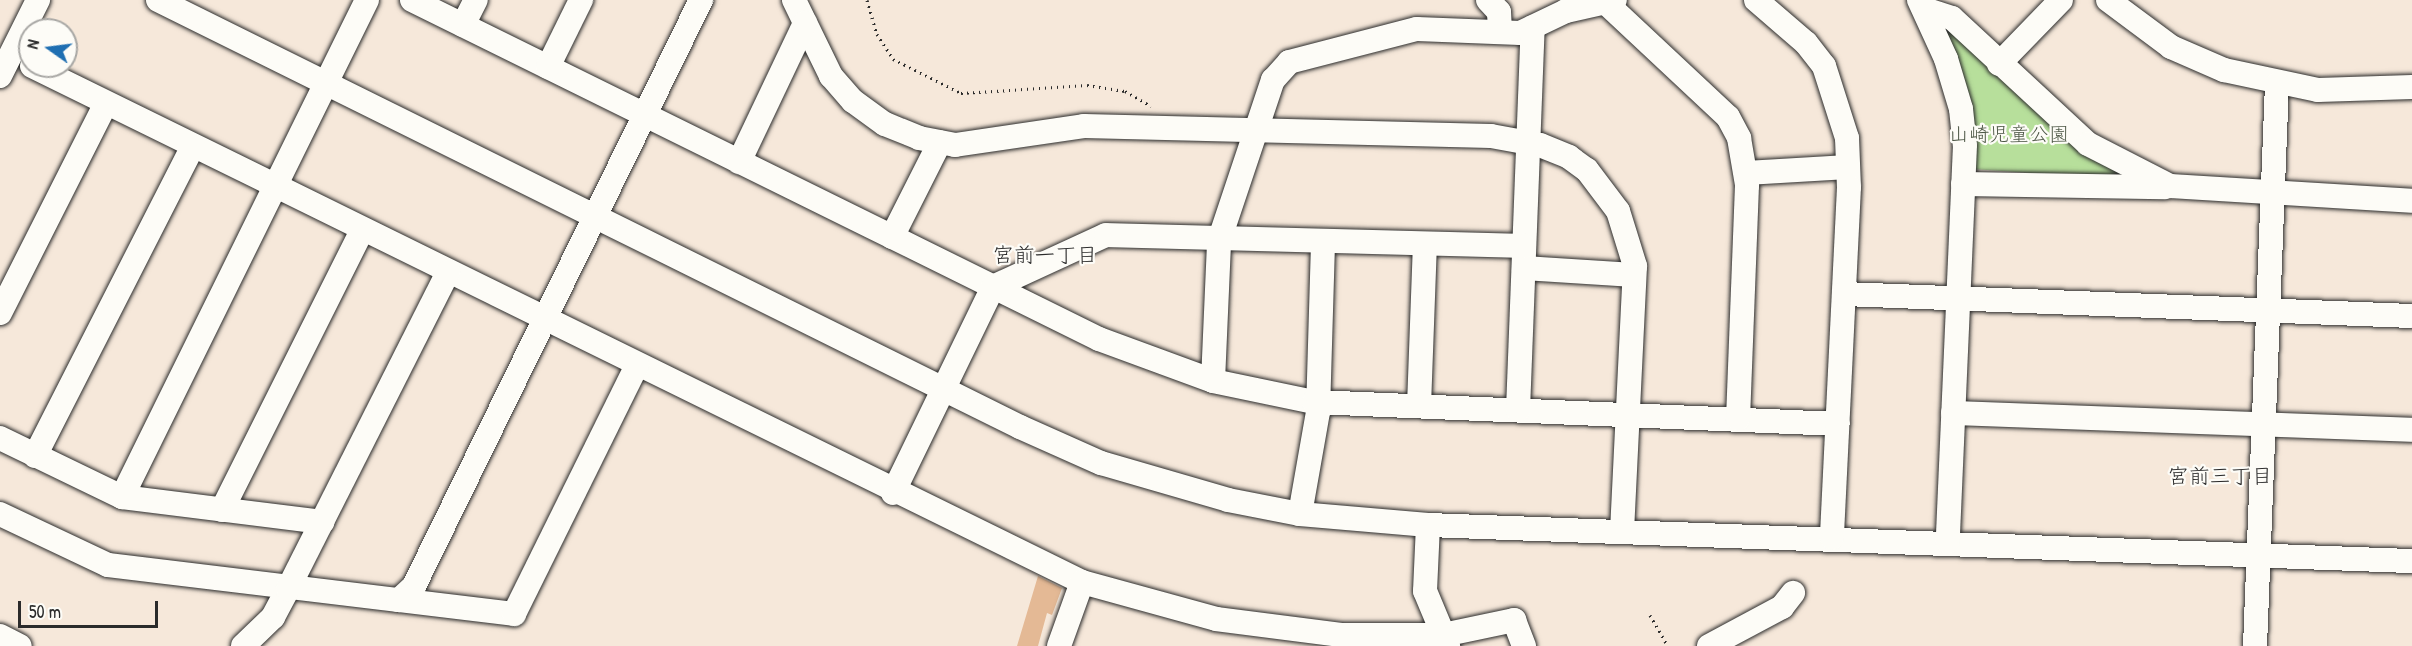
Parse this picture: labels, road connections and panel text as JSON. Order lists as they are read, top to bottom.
{
  "districts": ["宮前一丁目", "宮前三丁目"],
  "parks": ["山崎児童公園"],
  "scale_bar": "50 m",
  "north": "left"
}
